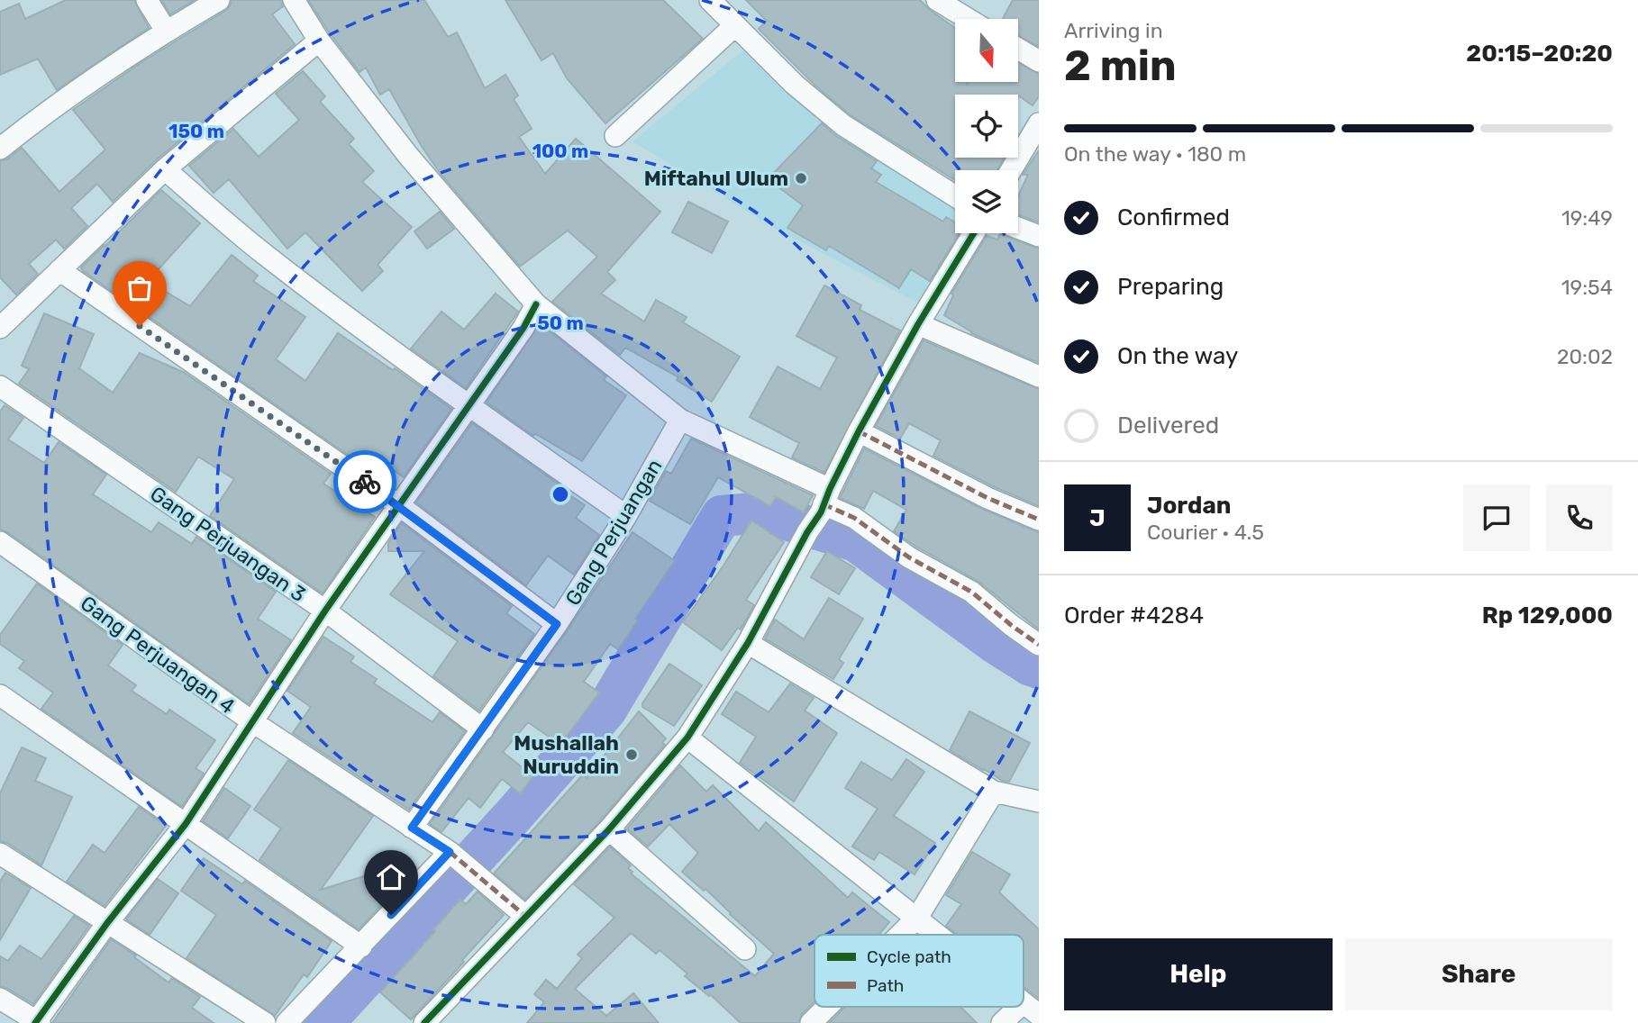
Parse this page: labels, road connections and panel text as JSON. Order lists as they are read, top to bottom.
{
  "streets": {
    "street": ["Gang Perjuangan", "Gang Perjuangan 3", "Gang Perjuangan 4"]
  },
  "crossings": [
    ["Gang Perjuangan", "Gang Perjuangan 3"],
    ["Gang Perjuangan", "Gang Perjuangan 4"]
  ],
  "places": ["Miftahul Ulum", "Mushallah Nuruddin"],
  "legend": ["Cycle path", "Path"],
  "north": "bottom",
  "page": {
    "heading": ["2 min", "Arriving in", "20:15–20:20"],
    "panel": [
      "Jordan",
      "Courier · 4.5",
      "Order #4284",
      "Rp 129,000"
    ],
    "bar": "On the way · 180 m",
    "list": [
      ["Confirmed", "19:49"],
      ["Preparing", "19:54"],
      ["On the way", "20:02"],
      "Delivered"
    ],
    "round": "J",
    "buttons": ["Help", "Share"]
  },
  "rings": ["150 m", "100 m", "50 m"]
}
